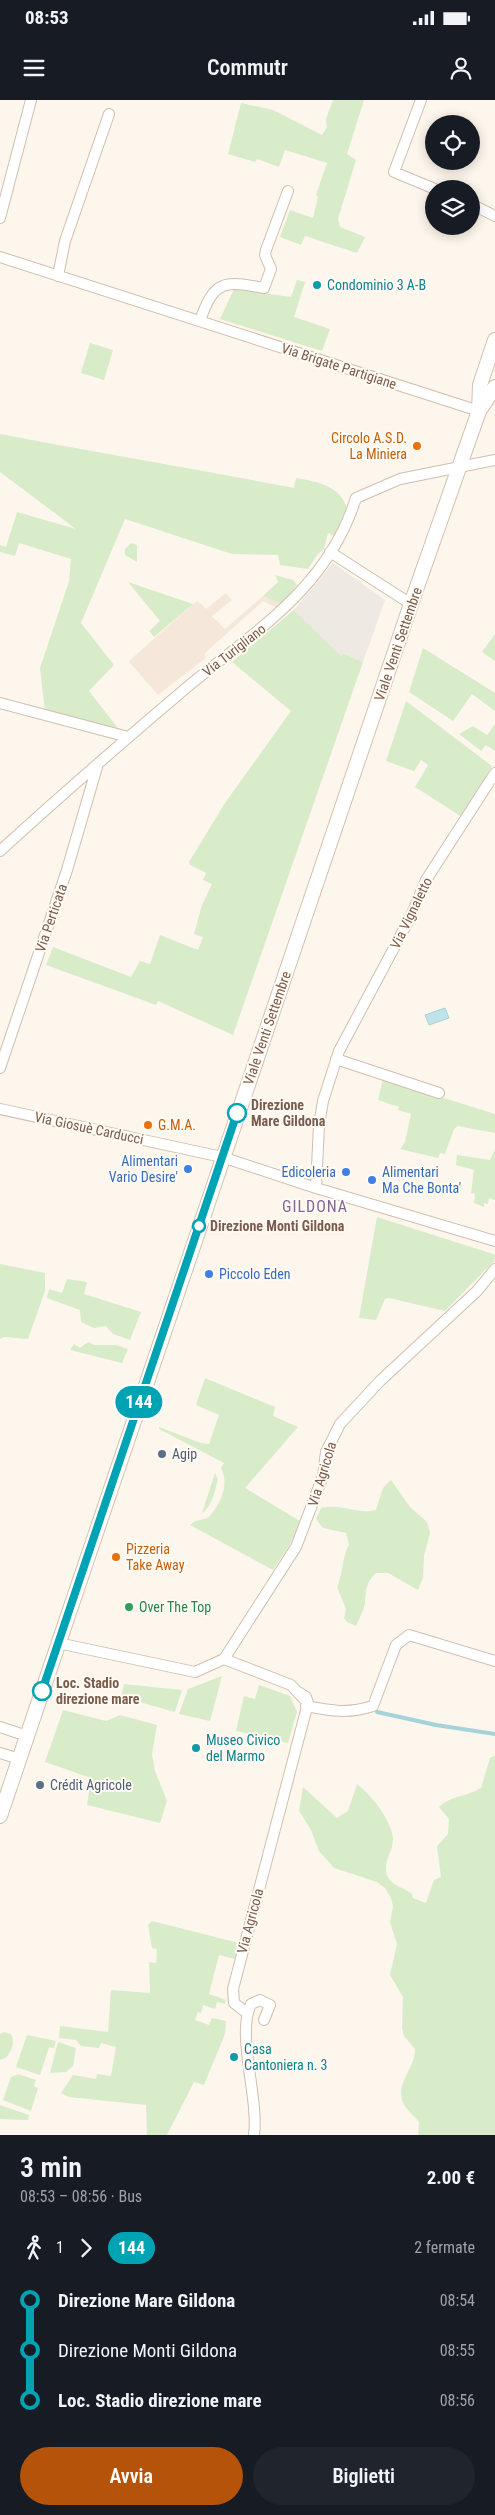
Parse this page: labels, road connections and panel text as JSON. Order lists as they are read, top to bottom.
{
  "streets": {
    "main road": ["Viale Venti Settembre"],
    "street": [
      "Via Brigate Partigiane",
      "Via Turigliano",
      "Via Vignaletto",
      "Via Perticata",
      "Via Giosuè Carducci",
      "Via Agricola"
    ]
  },
  "crossings": [
    ["Via Brigate Partigiane", "Viale Venti Settembre"],
    ["Viale Venti Settembre", "Via Turigliano"],
    ["Viale Venti Settembre", "Via Giosuè Carducci"],
    ["Via Turigliano", "Via Perticata"],
    ["Via Vignaletto", "Via Giosuè Carducci"]
  ],
  "districts": ["GILDONA"],
  "places": [
    "Condominio 3 A-B",
    "Circolo A.S.D. La Miniera",
    "Direzione Mare Gildona",
    "G.M.A.",
    "Alimentari Vario Desire'",
    "Edicoleria",
    "Alimentari Ma Che Bonta'",
    "Direzione Monti Gildona",
    "Piccolo Eden",
    "Agip",
    "Pizzeria Take Away",
    "Over The Top",
    "Loc. Stadio direzione mare",
    "Museo Civico del Marmo",
    "Crédit Agricole",
    "Casa Cantoniera n. 3"
  ],
  "lines": ["bus line 144"],
  "page": {
    "status": "08:53",
    "header": "Commutr",
    "on_map": "144",
    "heading": ["3 min", "08:53 – 08:56 · Bus", "2.00 €"],
    "legs": ["1", "144", "2 fermate"],
    "list": [
      {
        "name": "Direzione Mare Gildona",
        "value": "08:54"
      },
      {
        "name": "Direzione Monti Gildona",
        "value": "08:55"
      },
      {
        "name": "Loc. Stadio direzione mare",
        "value": "08:56"
      }
    ],
    "buttons": ["Avvia", "Biglietti"]
  }
}
